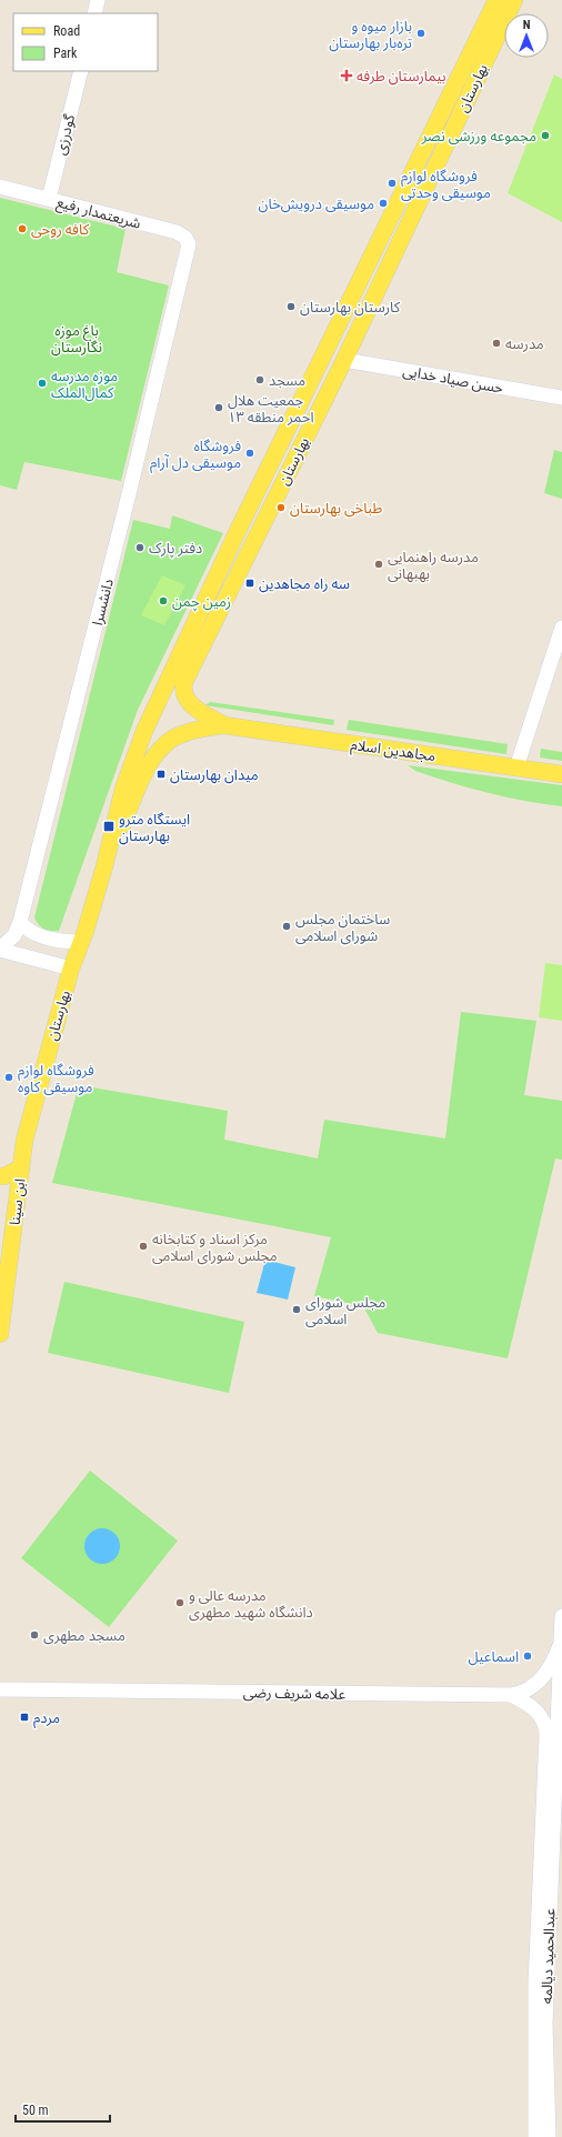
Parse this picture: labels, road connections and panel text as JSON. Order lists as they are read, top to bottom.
{
  "streets": {
    "main road": [
      "بهارستان",
      "گودرزی",
      "شریعتمدار رفیع",
      "حسن صیاد خدایی",
      "دانشسرا",
      "مجاهدین اسلام",
      "ابن سینا",
      "علامه شریف رضی",
      "عبدالحمید دیالمه"
    ]
  },
  "crossings": [
    ["بهارستان", "حسن صیاد خدایی"],
    ["بهارستان", "مجاهدین اسلام"],
    ["بهارستان", "ابن سینا"],
    ["گودرزی", "شریعتمدار رفیع"],
    ["شریعتمدار رفیع", "دانشسرا"],
    ["علامه شریف رضی", "عبدالحمید دیالمه"]
  ],
  "parks": ["باغ موزه نگارستان"],
  "places": {
    "other": [
      "بازار میوه و تره‌بار بهارستان",
      "مجموعه ورزشی نصر",
      "فروشگاه لوازم موسیقی وحدتی",
      "موسیقی درویش‌خان",
      "کافه روحی",
      "کارستان بهارستان",
      "مدرسه",
      "مسجد",
      "موزه مدرسه کمال‌الملک",
      "جمعیت هلال احمر منطقه ۱۳",
      "فروشگاه موسیقی دل آرام",
      "طباخی بهارستان",
      "دفتر پارک",
      "مدرسه راهنمایی بهبهانی",
      "زمین چمن",
      "ساختمان مجلس شورای اسلامی",
      "فروشگاه لوازم موسیقی کاوه",
      "مرکز اسناد و کتابخانه مجلس شورای اسلامی",
      "مجلس شورای اسلامی",
      "مدرسه عالی و دانشگاه شهید مطهری",
      "مسجد مطهری",
      "اسماعیل"
    ],
    "health": ["بیمارستان طرفه"],
    "transit": [
      "سه راه مجاهدین",
      "میدان بهارستان",
      "ایستگاه مترو بهارستان",
      "مردم"
    ]
  },
  "legend": ["Road", "Park"],
  "scale_bar": "50 m",
  "north": "top"
}
